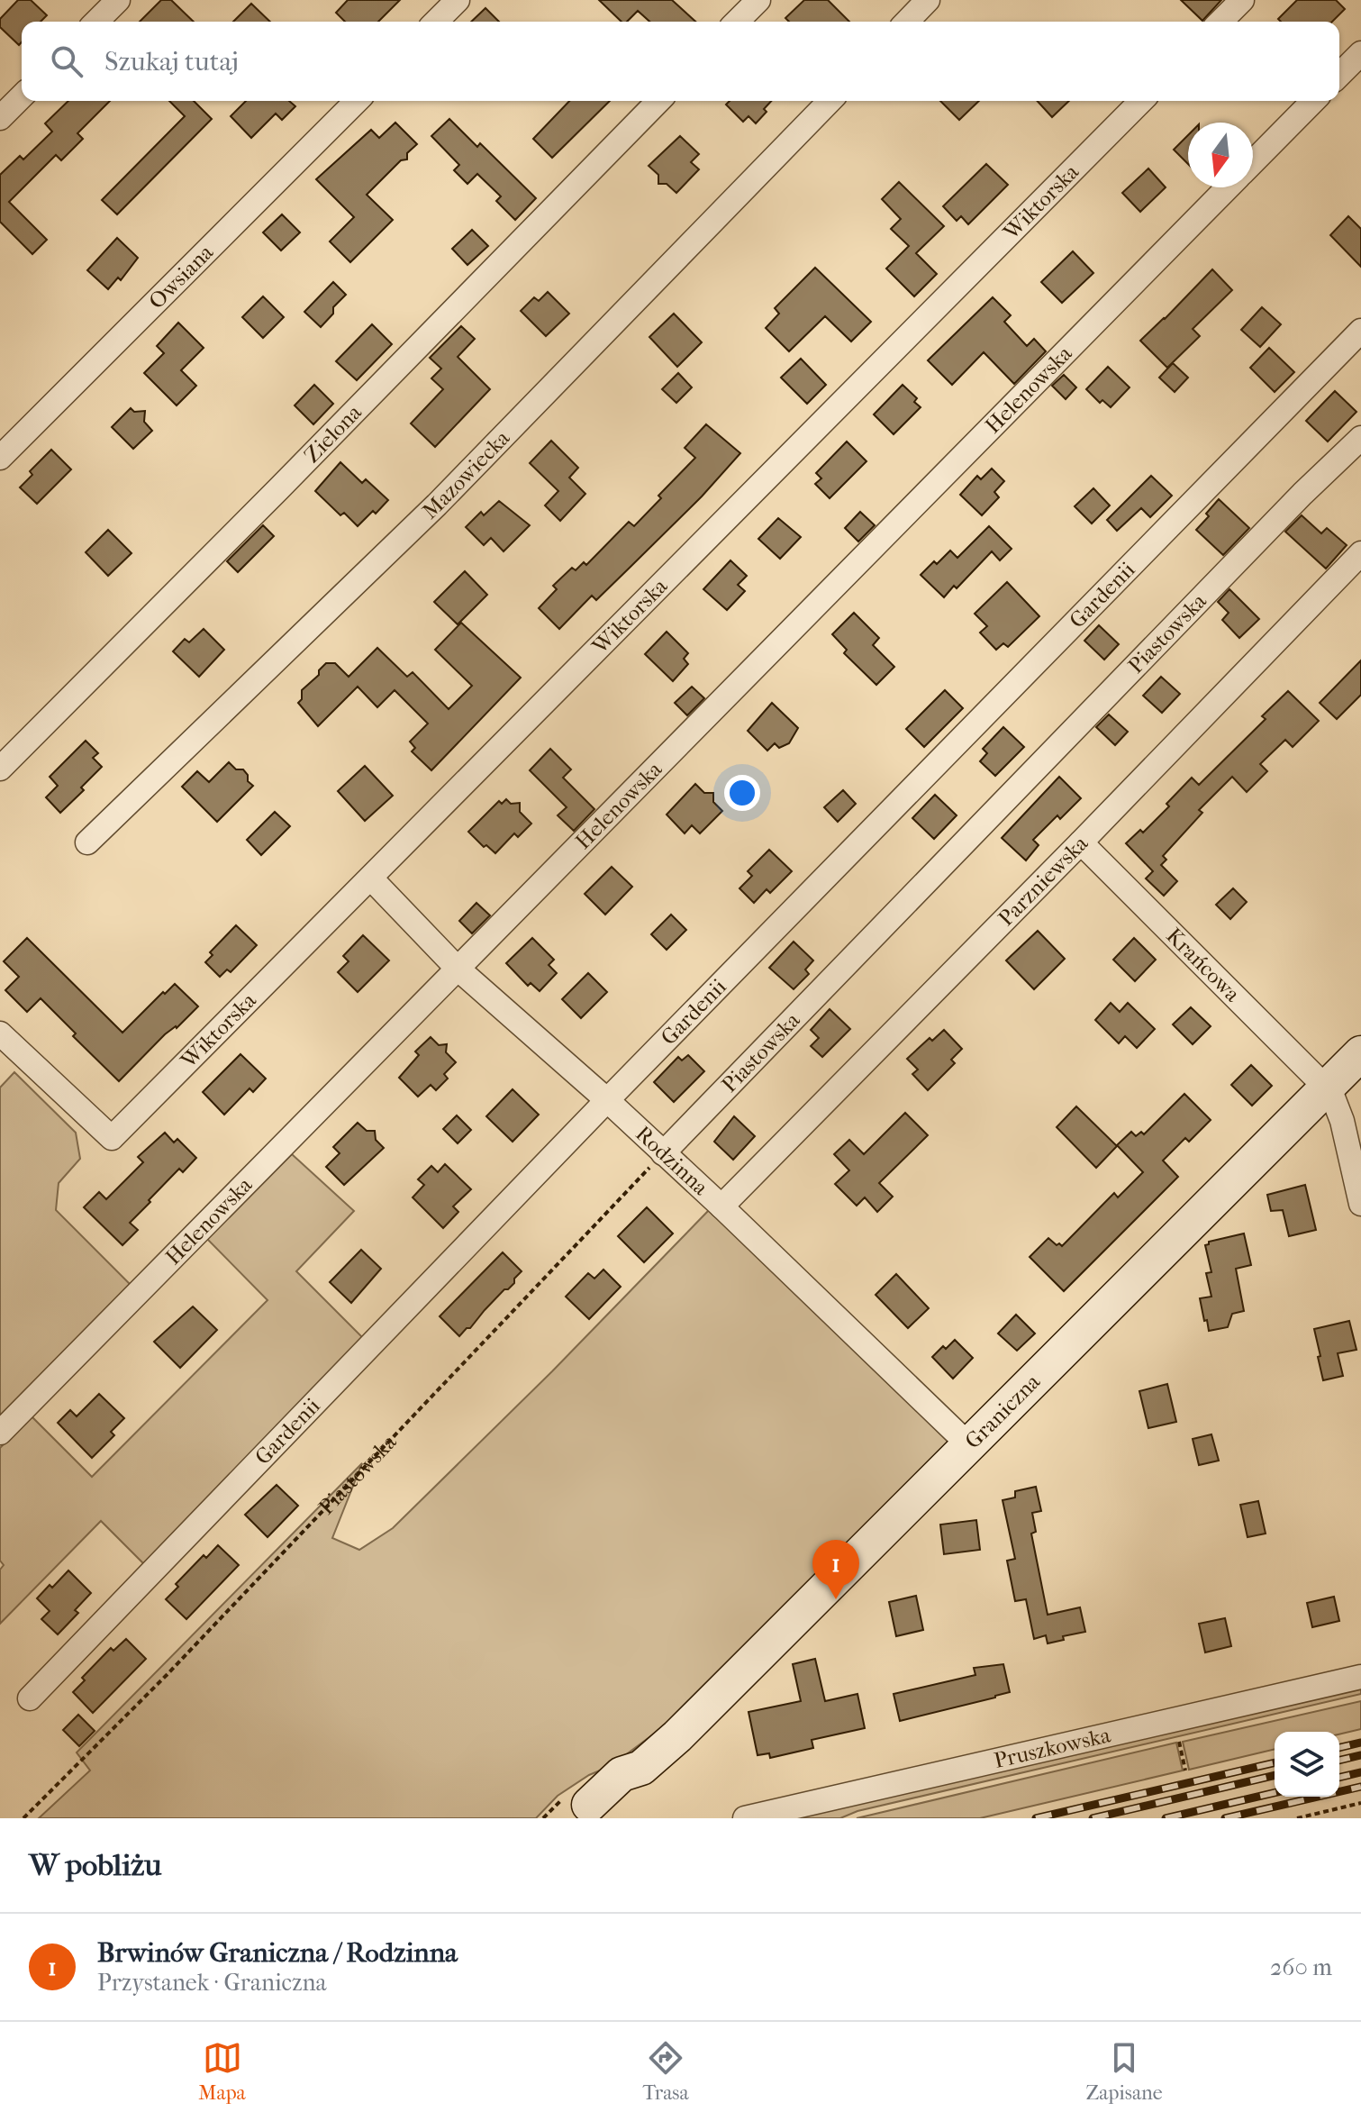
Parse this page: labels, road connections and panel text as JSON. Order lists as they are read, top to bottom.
{
  "streets": {
    "street": [
      "Wiktorska",
      "Owsiana",
      "Helenowska",
      "Zielona",
      "Mazowiecka",
      "Gardenii",
      "Piastowska",
      "Parzniewska",
      "Krańcowa",
      "Rodzinna",
      "Graniczna",
      "Pruszkowska"
    ]
  },
  "crossings": [
    ["Wiktorska", "Rodzinna"],
    ["Helenowska", "Rodzinna"],
    ["Gardenii", "Rodzinna"],
    ["Piastowska", "Rodzinna"],
    ["Parzniewska", "Krańcowa"],
    ["Parzniewska", "Rodzinna"],
    ["Krańcowa", "Graniczna"],
    ["Rodzinna", "Graniczna"]
  ],
  "north": "bottom",
  "page": {
    "search": "Szukaj tutaj",
    "pins": "1",
    "heading": "W pobliżu",
    "list": [
      {
        "mark": "1",
        "name": "Brwinów Graniczna / Rodzinna",
        "note": "Przystanek · Graniczna",
        "value": "260 m"
      }
    ],
    "nav": ["Mapa", "Trasa", "Zapisane"]
  }
}
